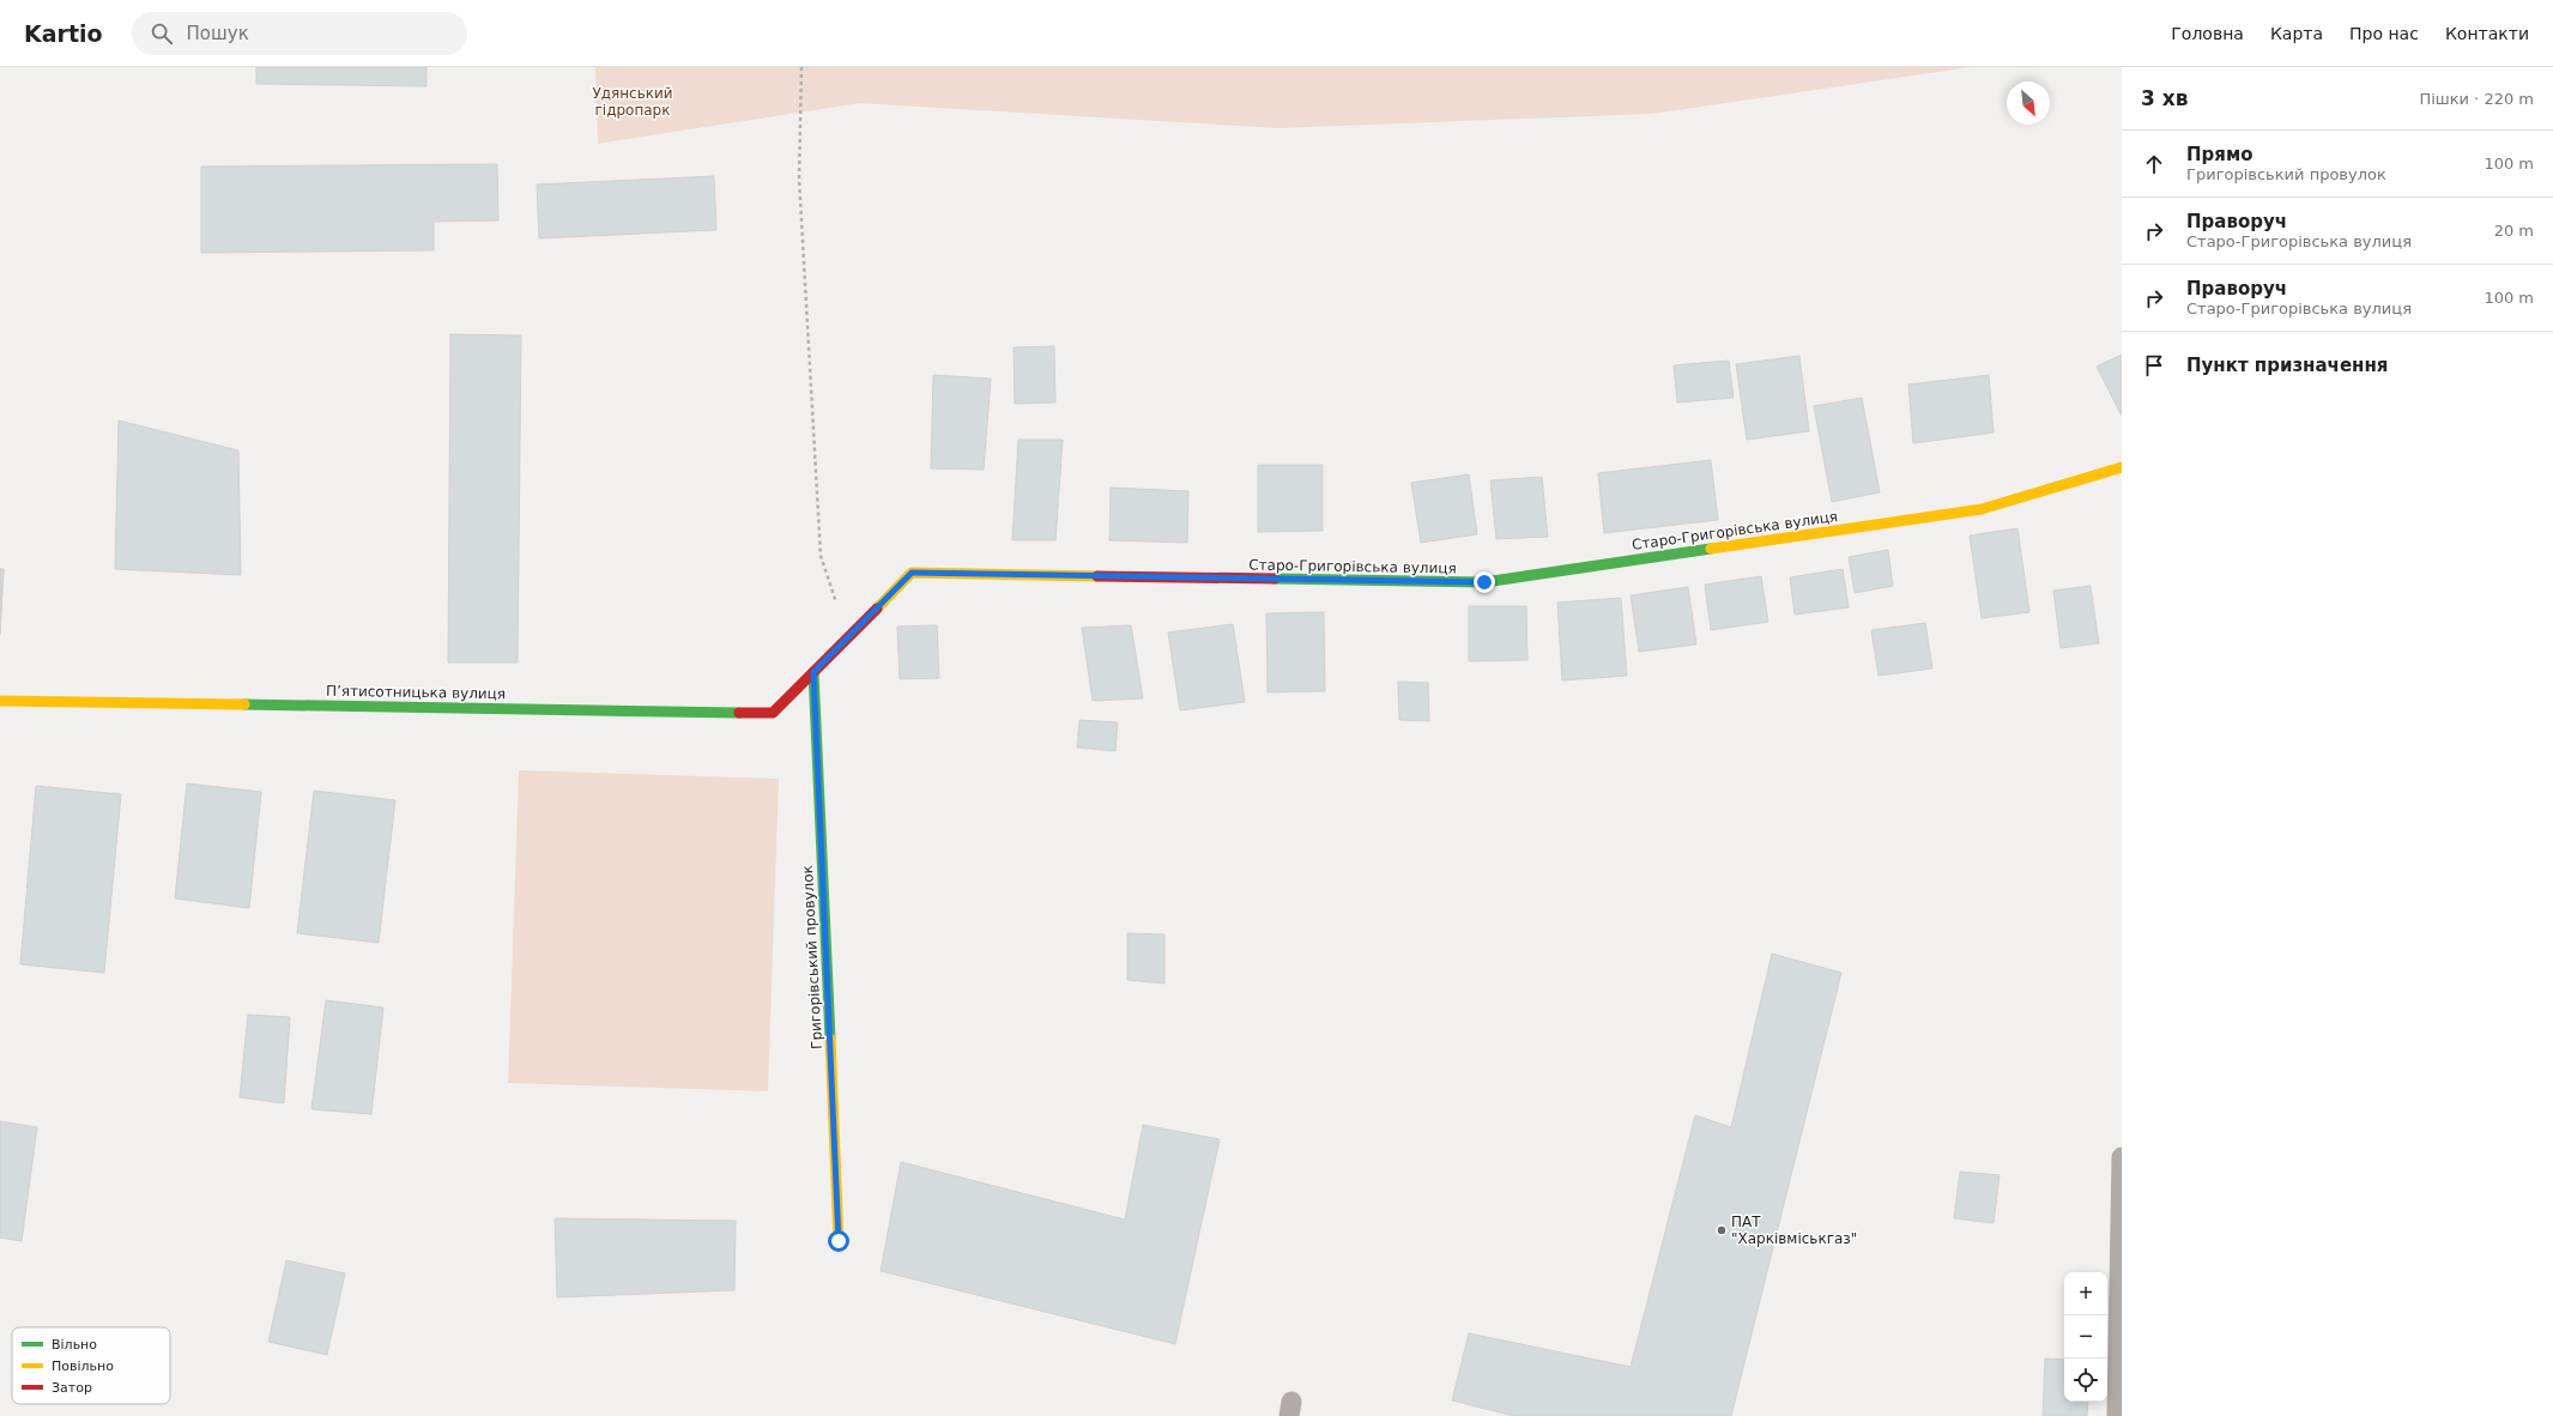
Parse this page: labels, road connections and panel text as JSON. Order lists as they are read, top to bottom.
{
  "streets": {
    "street": ["Старо-Григорівська вулиця", "П’ятисотницька вулиця", "Григорівський провулок"]
  },
  "crossings": [
    ["Старо-Григорівська вулиця", "П’ятисотницька вулиця"],
    ["Старо-Григорівська вулиця", "Григорівський провулок"],
    ["П’ятисотницька вулиця", "Григорівський провулок"]
  ],
  "parks": ["Удянський гідропарк"],
  "places": ["ПАТ \"Харківміськгаз\""],
  "legend": ["Вільно", "Повільно", "Затор"],
  "north": "bottom right",
  "page": {
    "header": "Kartio",
    "search": "Пошук",
    "nav": [
      "Головна",
      "Карта",
      "Про нас",
      "Контакти"
    ],
    "heading": ["3 хв", "Пішки · 220 m"],
    "list": [
      ["Прямо", "Григорівський провулок", "100 m"],
      ["Праворуч", "Старо-Григорівська вулиця", "20 m"],
      ["Праворуч", "Старо-Григорівська вулиця", "100 m"],
      "Пункт призначення"
    ],
    "map_buttons": ["+", "−"]
  }
}
